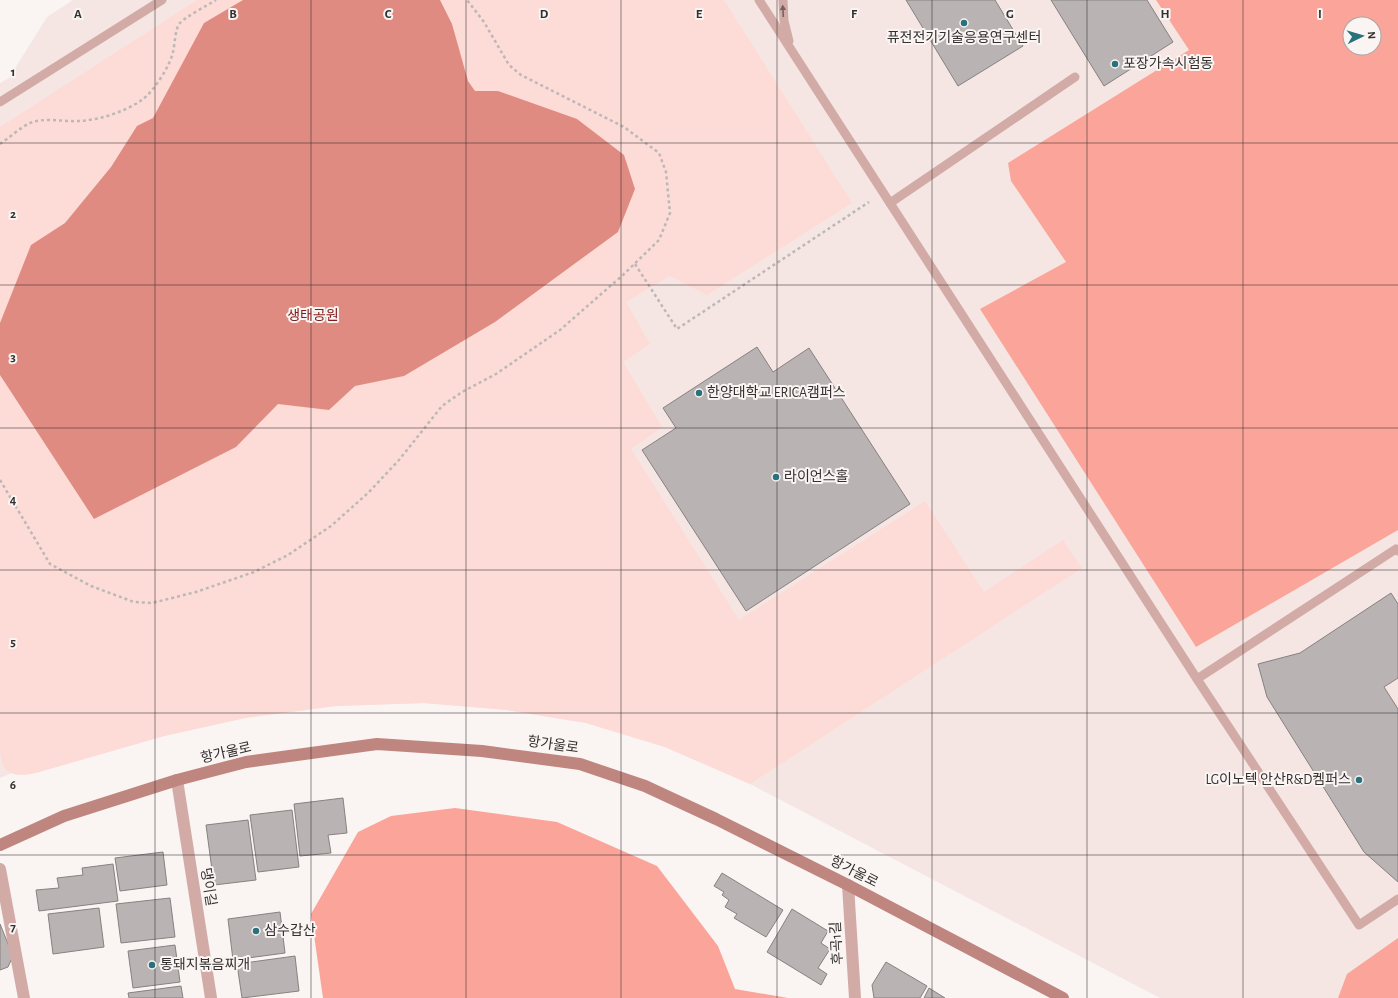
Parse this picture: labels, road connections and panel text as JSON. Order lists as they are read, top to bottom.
{
  "streets": {
    "main road": ["항가울로"],
    "street": ["댕이길", "후곡1길"]
  },
  "crossings": [
    ["항가울로", "댕이길"],
    ["항가울로", "후곡1길"]
  ],
  "parks": ["생태공원"],
  "places": [
    "퓨전전기기술응용연구센터",
    "포장가속시험동",
    "한양대학교 ERICA캠퍼스",
    "라이언스홀",
    "LG이노텍 안산R&D켐퍼스",
    "삼수갑산",
    "통돼지볶음찌개"
  ],
  "north": "right",
  "grid": {
    "columns": [
      "A",
      "B",
      "C",
      "D",
      "E",
      "F",
      "G",
      "H",
      "I"
    ],
    "rows": [
      "1",
      "2",
      "3",
      "4",
      "5",
      "6",
      "7"
    ]
  }
}
